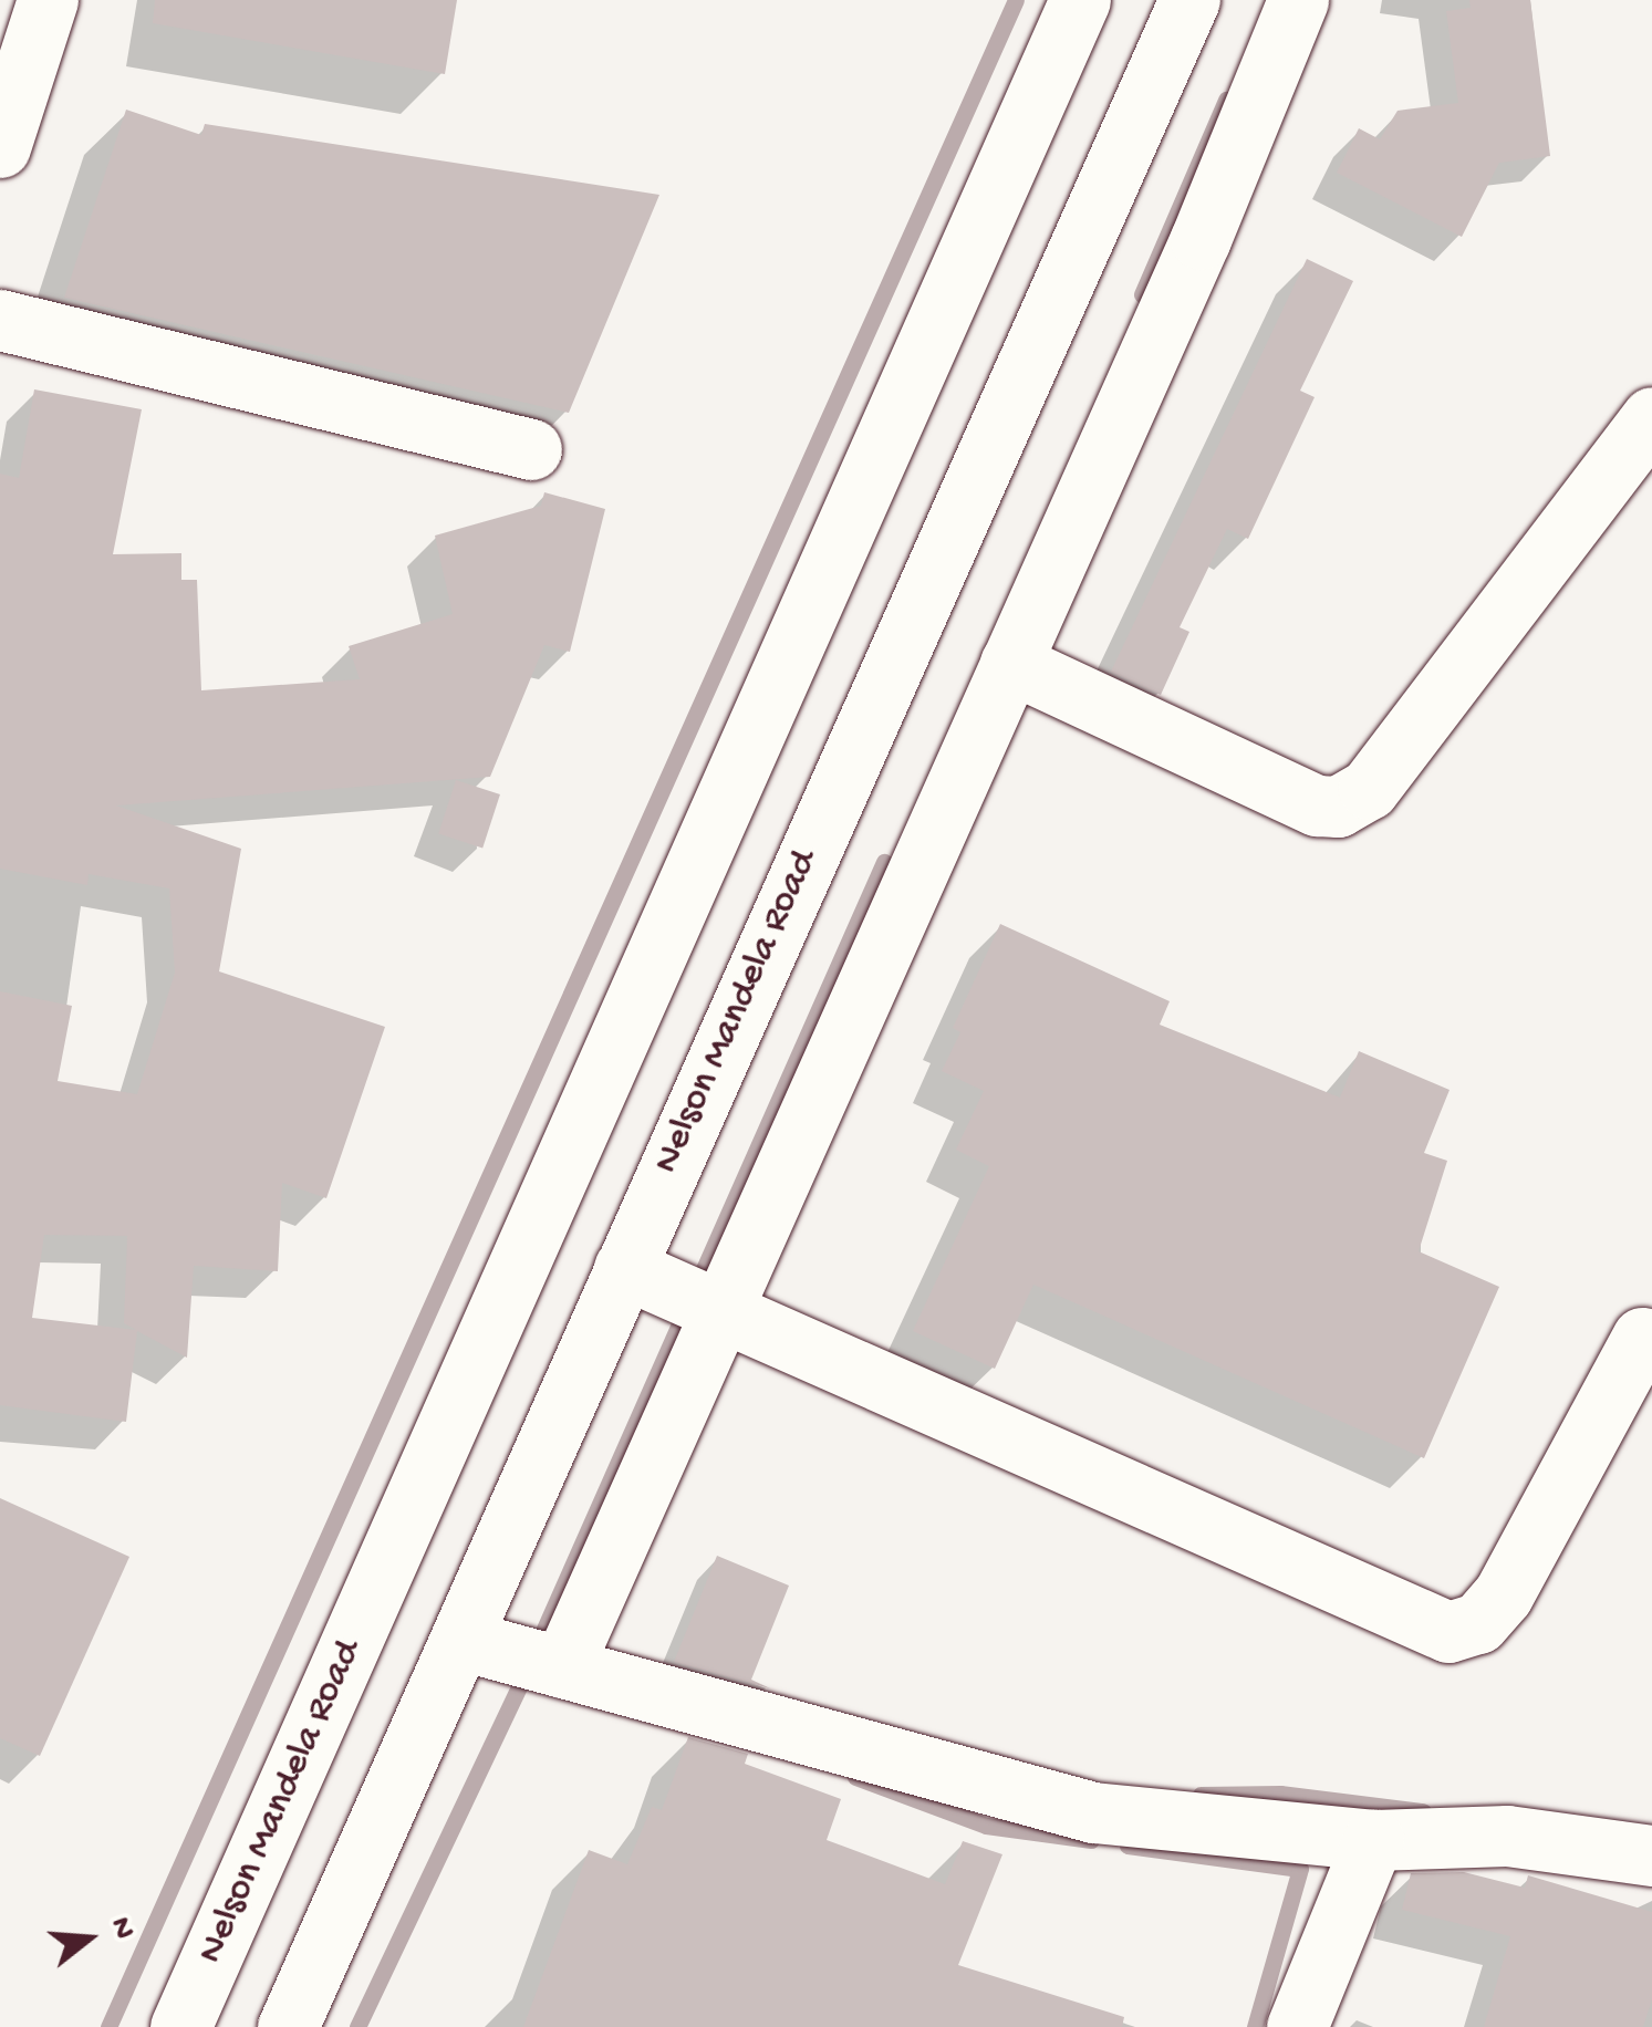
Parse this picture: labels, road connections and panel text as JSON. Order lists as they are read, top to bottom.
{
  "streets": {
    "main road": ["Nelson Mandela Road"]
  },
  "north": "right"
}
